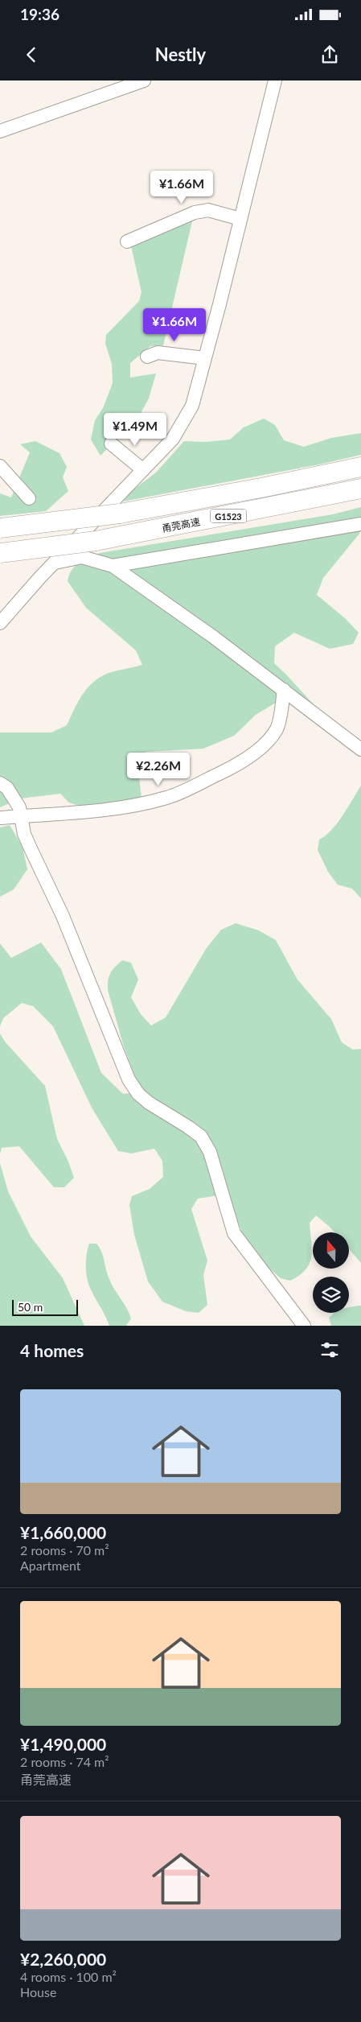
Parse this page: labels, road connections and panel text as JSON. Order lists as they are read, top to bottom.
{
  "streets": {
    "highway": ["G1523", "甬莞高速"]
  },
  "scale_bar": "50 m",
  "north": "top",
  "page": {
    "status": "19:36",
    "header": "Nestly",
    "price": [
      "¥1.66M",
      "¥1.66M",
      "¥1.49M",
      "¥2.26M"
    ],
    "scale": "50 m",
    "heading": "4 homes",
    "list": [
      {
        "name": "¥1,660,000",
        "note": "2 rooms · 70 m² · Apartment"
      },
      {
        "name": "¥1,490,000",
        "note": "2 rooms · 74 m² · 甬莞高速"
      },
      {
        "name": "¥2,260,000",
        "note": "4 rooms · 100 m² · House"
      }
    ]
  }
}
